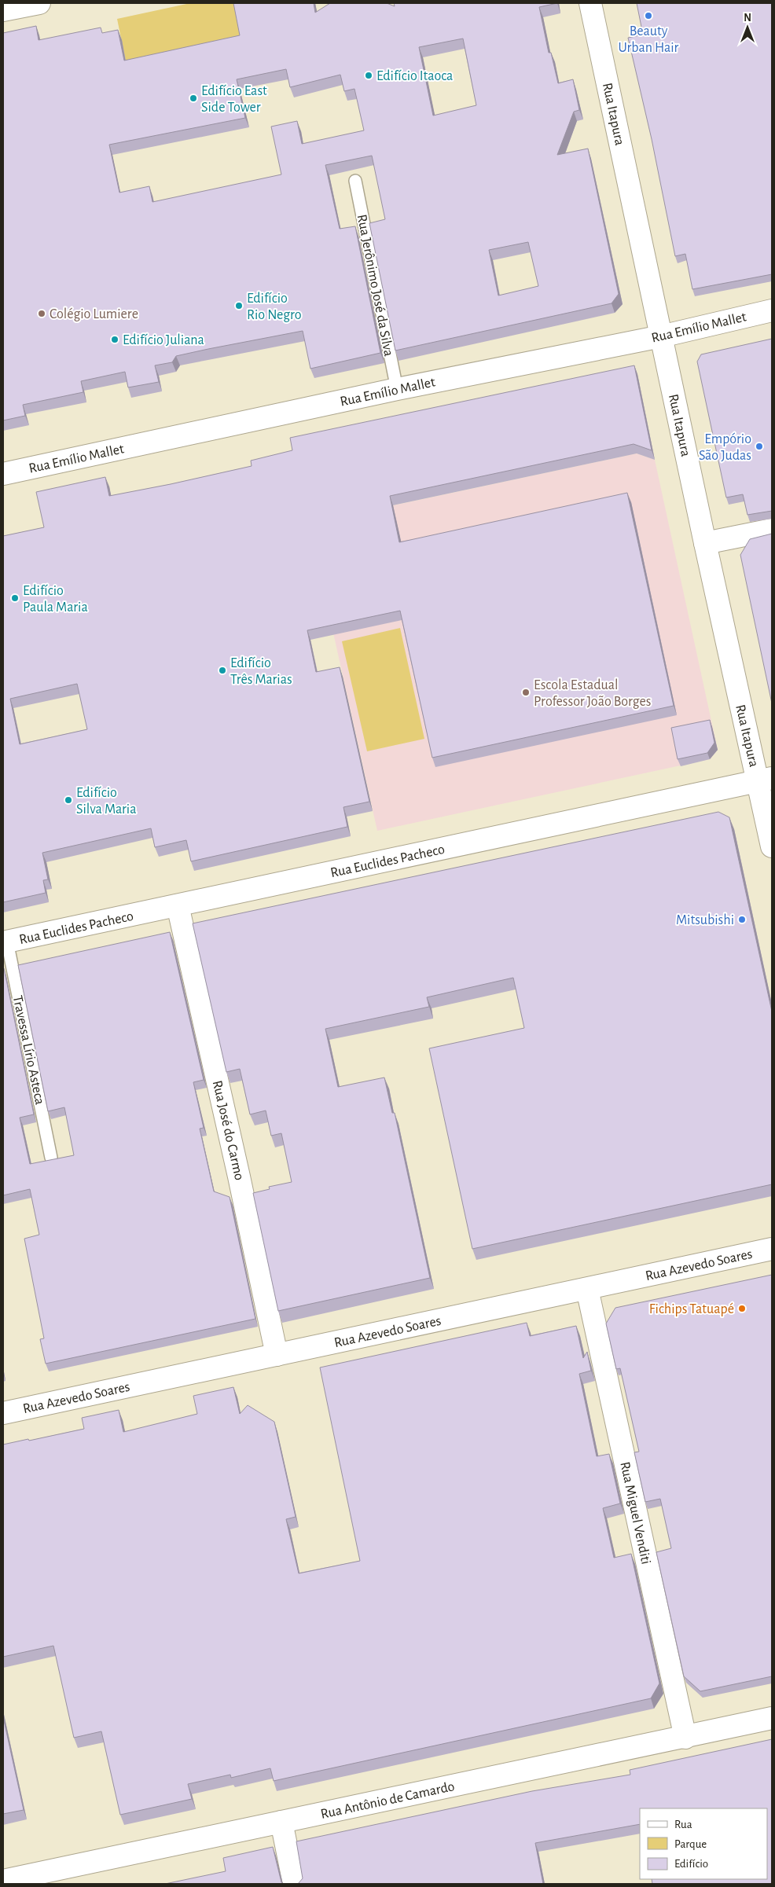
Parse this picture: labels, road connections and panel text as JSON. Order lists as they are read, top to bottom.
{
  "streets": {
    "street": [
      "Rua Itapura",
      "Rua Emílio Mallet",
      "Rua Euclides Pacheco",
      "Rua José do Carmo",
      "Rua Azevedo Soares",
      "Rua Miguel Venditi",
      "Rua Antônio de Camardo"
    ],
    "lane": ["Rua Jerônimo José da Silva", "Travessa Lírio Asteca"]
  },
  "crossings": [
    ["Rua Itapura", "Rua Emílio Mallet"],
    ["Rua Itapura", "Rua Euclides Pacheco"],
    ["Rua Jerônimo José da Silva", "Rua Emílio Mallet"],
    ["Rua Euclides Pacheco", "Travessa Lírio Asteca"],
    ["Rua Euclides Pacheco", "Rua José do Carmo"],
    ["Rua José do Carmo", "Rua Azevedo Soares"],
    ["Rua Azevedo Soares", "Rua Miguel Venditi"],
    ["Rua Miguel Venditi", "Rua Antônio de Camardo"]
  ],
  "places": [
    "Beauty Urban Hair",
    "Edifício Itaoca",
    "Edifício East Side Tower",
    "Edifício Rio Negro",
    "Colégio Lumiere",
    "Edifício Juliana",
    "Empório São Judas",
    "Edifício Paula Maria",
    "Edifício Três Marias",
    "Escola Estadual Professor João Borges",
    "Edifício Silva Maria",
    "Mitsubishi",
    "Fichips Tatuapé"
  ],
  "legend": ["Rua", "Parque", "Edifício"],
  "north": "top"
}
